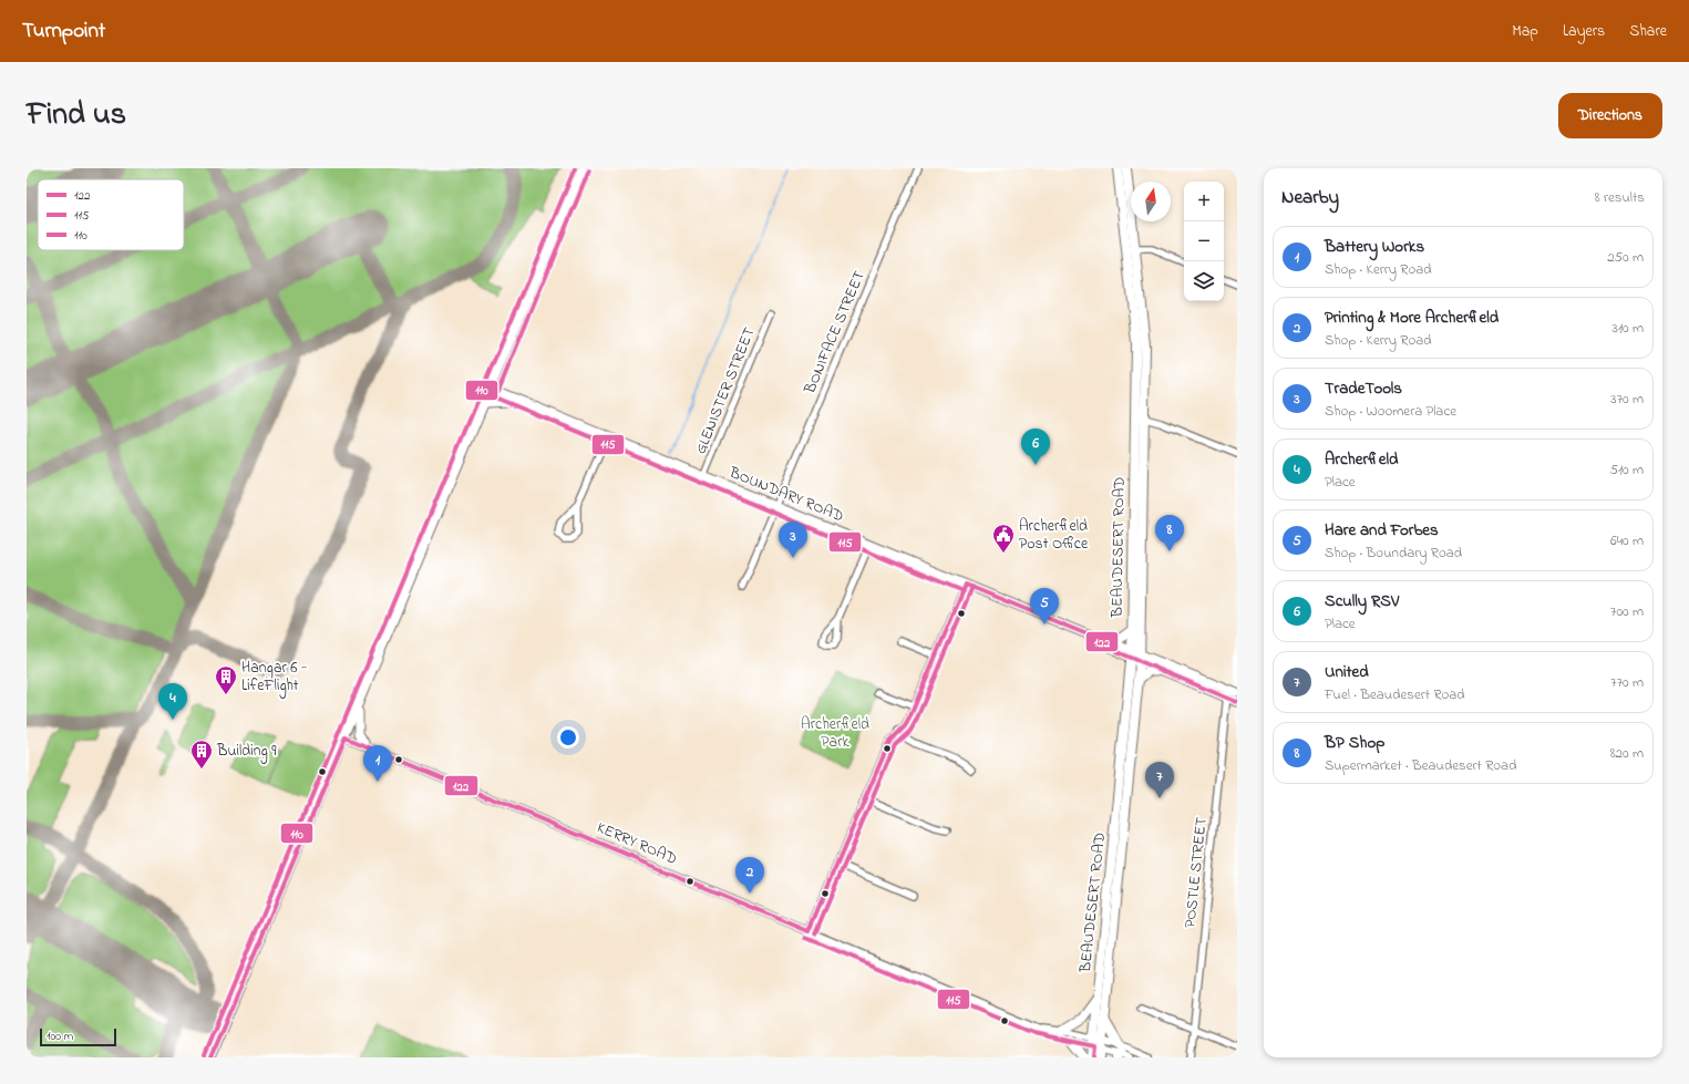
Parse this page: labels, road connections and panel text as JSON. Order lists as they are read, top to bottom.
{
  "streets": {
    "highway": ["BEAUDESERT ROAD"],
    "main road": ["BOUNDARY ROAD"],
    "street": [
      "BONIFACE STREET",
      "GLENISTER STREET",
      "KERRY ROAD",
      "POSTLE STREET"
    ]
  },
  "crossings": [
    ["BONIFACE STREET", "BOUNDARY ROAD"],
    ["GLENISTER STREET", "BOUNDARY ROAD"],
    ["BOUNDARY ROAD", "BEAUDESERT ROAD"],
    ["BOUNDARY ROAD", "POSTLE STREET"],
    ["BEAUDESERT ROAD", "KERRY ROAD"]
  ],
  "parks": ["Archerfield Park"],
  "places": {
    "public building": ["Archerfield Post Office"],
    "building": ["Hangar 6 - LifeFlight", "Building 9"]
  },
  "lines": ["transit line 110", "transit line 115", "transit line 122"],
  "legend": ["122", "115", "110"],
  "scale_bar": "100 m",
  "north": "top",
  "page": {
    "header": "Turnpoint",
    "nav": ["Map", "Layers", "Share"],
    "title": "Find us",
    "buttons": "Directions",
    "heading": ["Nearby", "8 results"],
    "map_buttons": ["+", "−"],
    "list": [
      {
        "mark": "1",
        "name": "Battery Works",
        "note": "Shop · Kerry Road",
        "value": "250 m"
      },
      {
        "mark": "2",
        "name": "Printing & More Archerfield",
        "note": "Shop · Kerry Road",
        "value": "310 m"
      },
      {
        "mark": "3",
        "name": "TradeTools",
        "note": "Shop · Woomera Place",
        "value": "370 m"
      },
      {
        "mark": "4",
        "name": "Archerfield",
        "note": "Place",
        "value": "510 m"
      },
      {
        "mark": "5",
        "name": "Hare and Forbes",
        "note": "Shop · Boundary Road",
        "value": "640 m"
      },
      {
        "mark": "6",
        "name": "Scully RSV",
        "note": "Place",
        "value": "700 m"
      },
      {
        "mark": "7",
        "name": "United",
        "note": "Fuel · Beaudesert Road",
        "value": "770 m"
      },
      {
        "mark": "8",
        "name": "BP Shop",
        "note": "Supermarket · Beaudesert Road",
        "value": "820 m"
      }
    ],
    "pins": [
      "6",
      "8",
      "3",
      "5",
      "4",
      "1",
      "7",
      "2"
    ],
    "scale": "100 m"
  }
}
